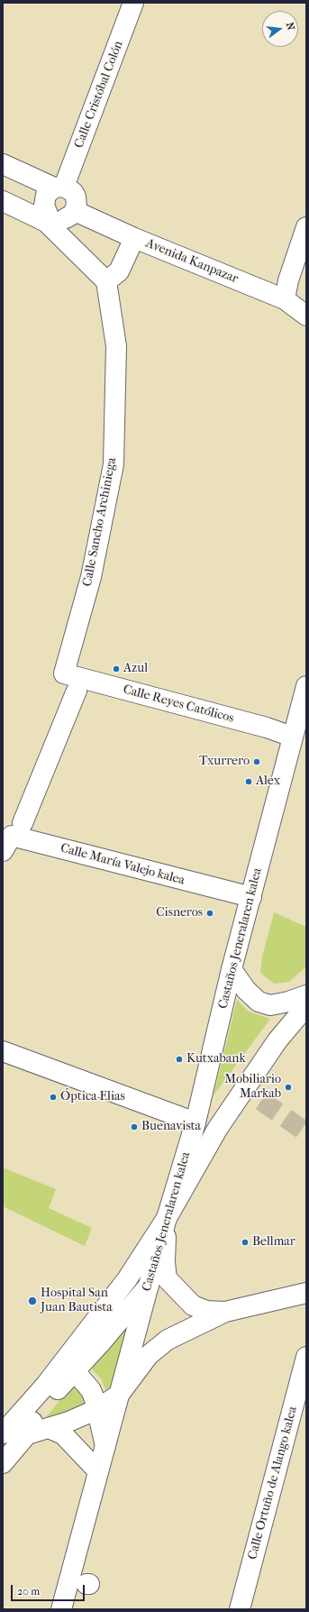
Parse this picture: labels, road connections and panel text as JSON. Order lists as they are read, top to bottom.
{
  "streets": {
    "street": [
      "Calle Cristóbal Colón",
      "Avenida Kanpazar",
      "Calle Sancho Archiniega",
      "Calle Reyes Católicos",
      "Calle María Valejo kalea",
      "Castaños Jeneralaren kalea",
      "Calle Ortuño de Alango kalea"
    ]
  },
  "crossings": [
    ["Calle Cristóbal Colón", "Avenida Kanpazar"],
    ["Calle Sancho Archiniega", "Calle Reyes Católicos"],
    ["Calle Reyes Católicos", "Castaños Jeneralaren kalea"],
    ["Calle María Valejo kalea", "Castaños Jeneralaren kalea"]
  ],
  "places": [
    "Azul",
    "Txurrero",
    "Alex",
    "Cisneros",
    "Kutxabank",
    "Mobiliario Markab",
    "Óptica Elias",
    "Buenavista",
    "Bellmar",
    "Hospital San Juan Bautista"
  ],
  "scale_bar": "20 m",
  "north": "right"
}
